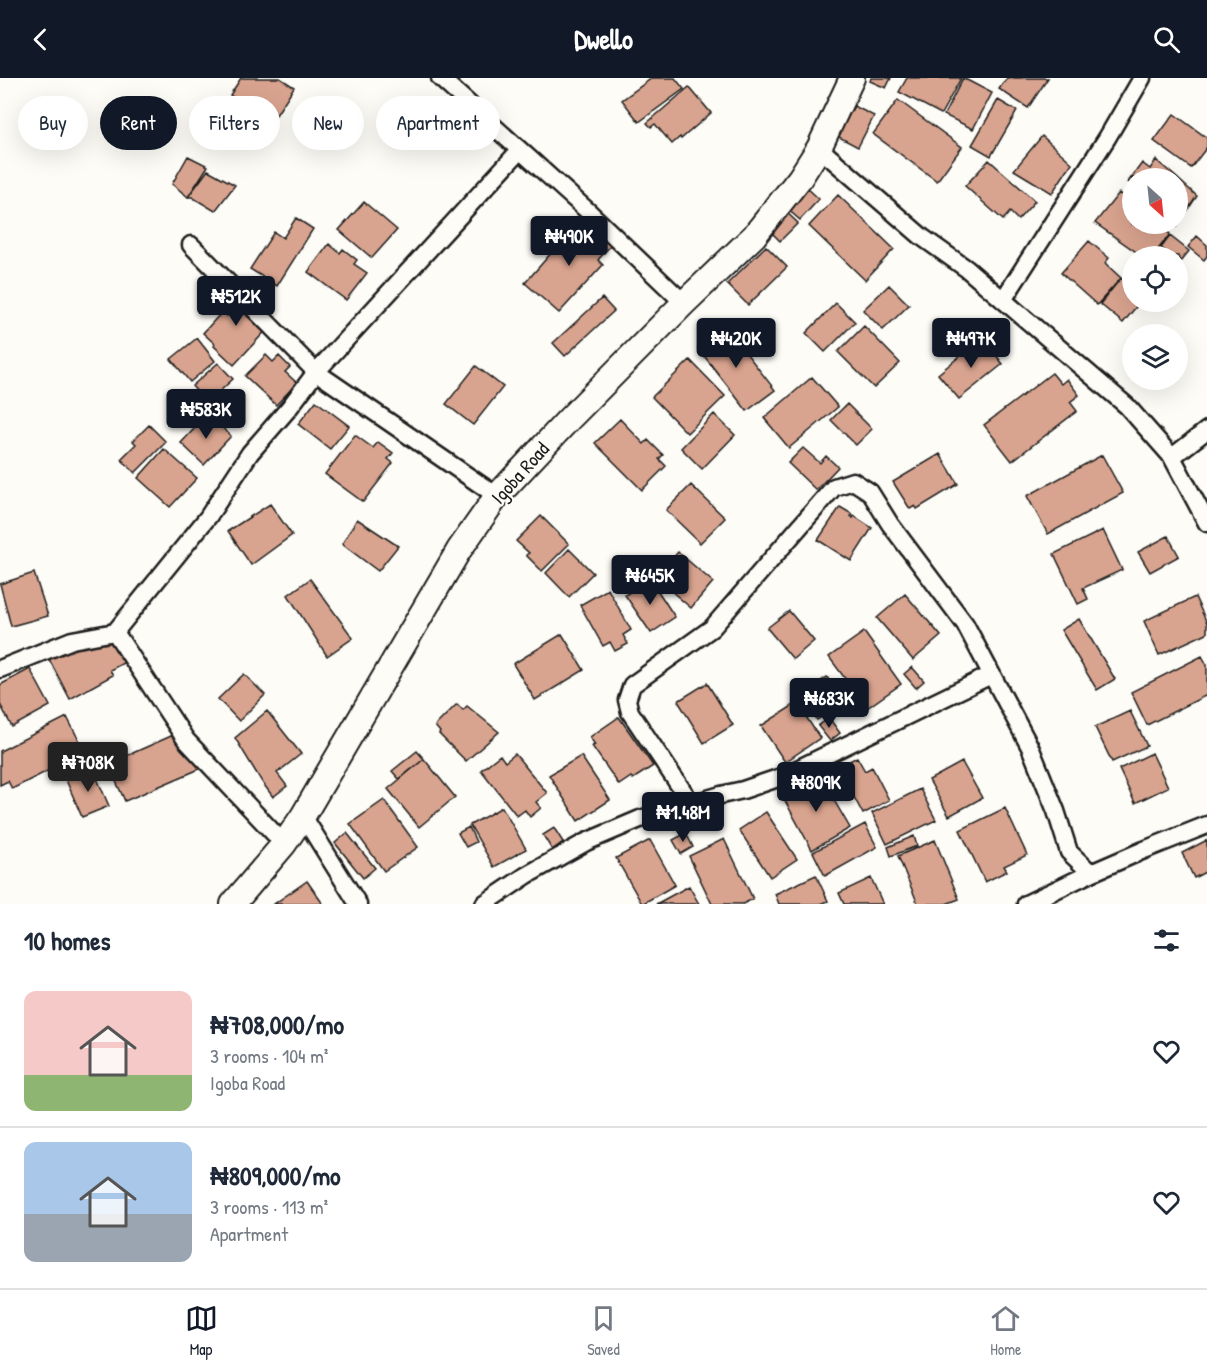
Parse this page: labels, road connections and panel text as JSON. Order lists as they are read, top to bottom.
{
  "streets": {
    "street": ["Igoba Road"]
  },
  "north": "bottom right",
  "page": {
    "header": "Dwello",
    "chip": [
      "Buy",
      "Rent",
      "Filters",
      "New",
      "Apartment"
    ],
    "price": [
      "₦490K",
      "₦512K",
      "₦420K",
      "₦497K",
      "₦583K",
      "₦645K",
      "₦683K",
      "₦708K",
      "₦809K",
      "₦1.48M"
    ],
    "heading": "10 homes",
    "list": [
      {
        "name": "₦708,000/mo",
        "note": "3 rooms · 104 m² · Igoba Road"
      },
      {
        "name": "₦809,000/mo",
        "note": "3 rooms · 113 m² · Apartment"
      }
    ],
    "tabs": ["Map", "Saved", "Home"]
  }
}
